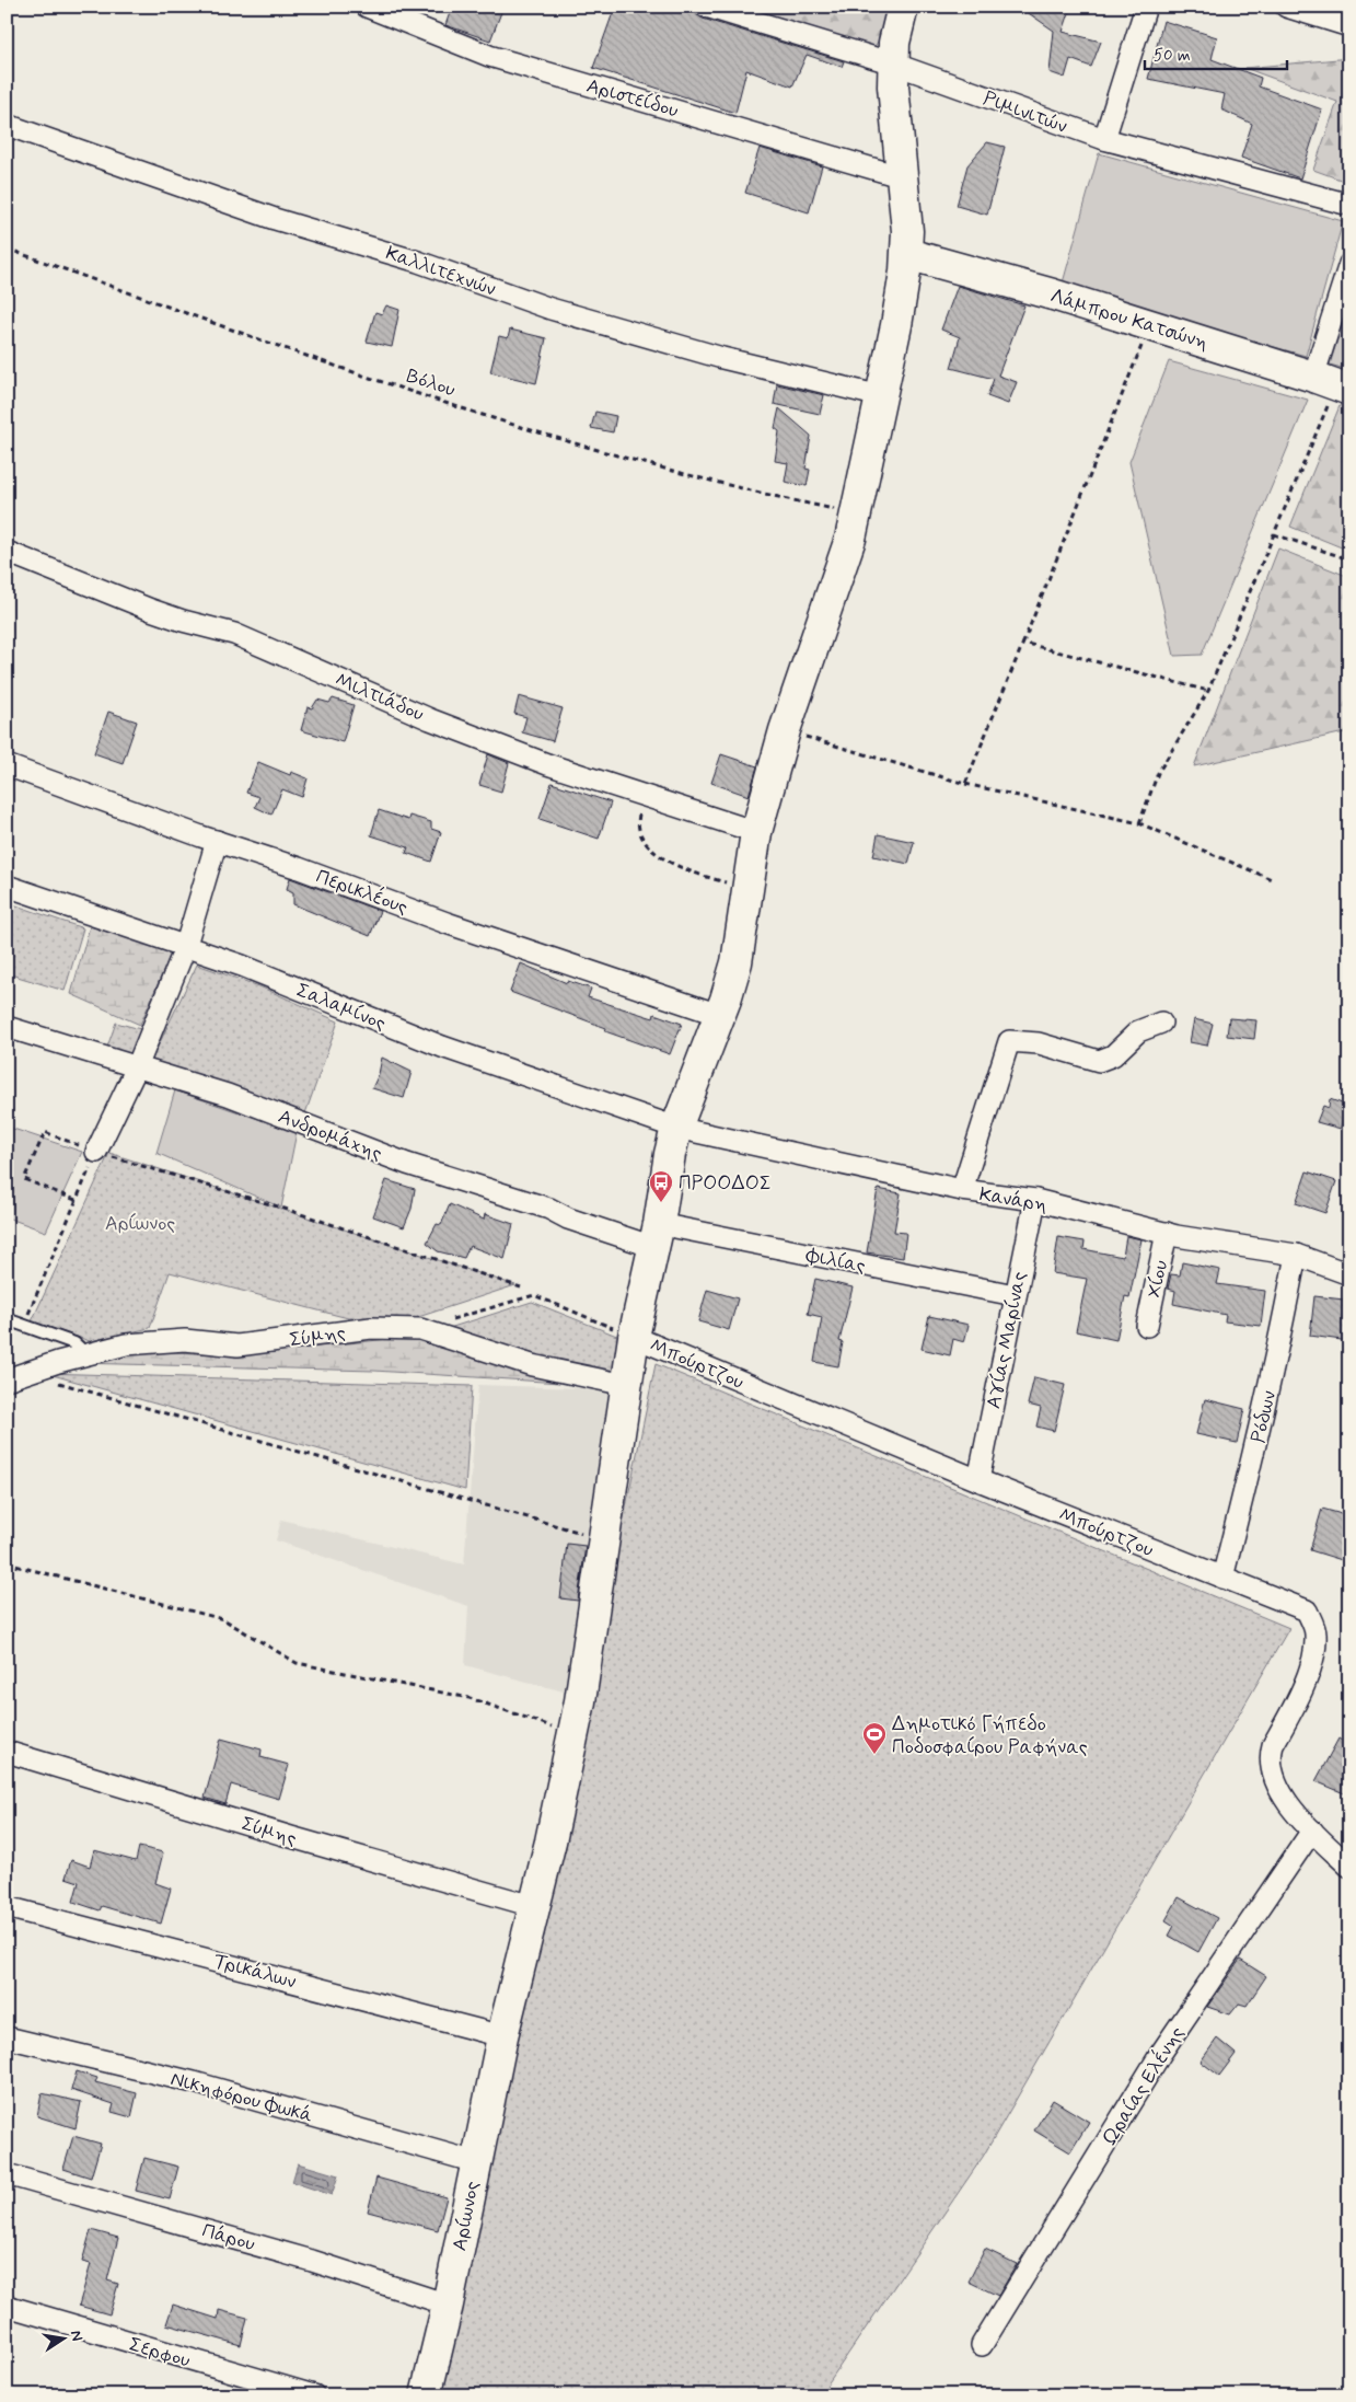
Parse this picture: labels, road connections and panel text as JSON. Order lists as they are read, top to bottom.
{
  "streets": {
    "street": [
      "Αριστείδου",
      "Ριμινιτών",
      "Καλλιτεχνών",
      "Λάμπρου Κατσώνη",
      "Μιλτιάδου",
      "Περικλέους",
      "Σαλαμίνος",
      "Ανδρομάχης",
      "Κανάρη",
      "Φιλίας",
      "Χίου",
      "Σύμης",
      "Αγίας Μαρίνας",
      "Μπούρτζου",
      "Ρόδων",
      "Τρικάλων",
      "Ωραίας Ελένης",
      "Νικηφόρου Φωκά",
      "Αρίωνος",
      "Πάρου",
      "Σερφου"
    ],
    "path": ["Βόλου"]
  },
  "crossings": [
    ["Αριστείδου", "Αρίωνος"],
    ["Ριμινιτών", "Αρίωνος"],
    ["Καλλιτεχνών", "Αρίωνος"],
    ["Λάμπρου Κατσώνη", "Αρίωνος"],
    ["Βόλου", "Αρίωνος"],
    ["Μιλτιάδου", "Αρίωνος"],
    ["Περικλέους", "Αρίωνος"],
    ["Σαλαμίνος", "Κανάρη"],
    ["Σαλαμίνος", "Αρίωνος"],
    ["Ανδρομάχης", "Φιλίας"],
    ["Ανδρομάχης", "Αρίωνος"],
    ["Κανάρη", "Χίου"],
    ["Κανάρη", "Αγίας Μαρίνας"],
    ["Κανάρη", "Ρόδων"],
    ["Κανάρη", "Αρίωνος"],
    ["Φιλίας", "Αγίας Μαρίνας"],
    ["Φιλίας", "Αρίωνος"],
    ["Σύμης", "Αρίωνος"],
    ["Αγίας Μαρίνας", "Μπούρτζου"],
    ["Μπούρτζου", "Ρόδων"],
    ["Μπούρτζου", "Ωραίας Ελένης"],
    ["Μπούρτζου", "Αρίωνος"],
    ["Τρικάλων", "Αρίωνος"],
    ["Νικηφόρου Φωκά", "Αρίωνος"],
    ["Αρίωνος", "Πάρου"]
  ],
  "parks": ["Αρίωνος"],
  "places": {
    "bus stop": ["ΠΡΟΟΔΟΣ"],
    "sports": ["Δημοτικό Γήπεδο Ποδοσφαίρου Ραφήνας"]
  },
  "scale_bar": "50 m",
  "north": "right"
}
